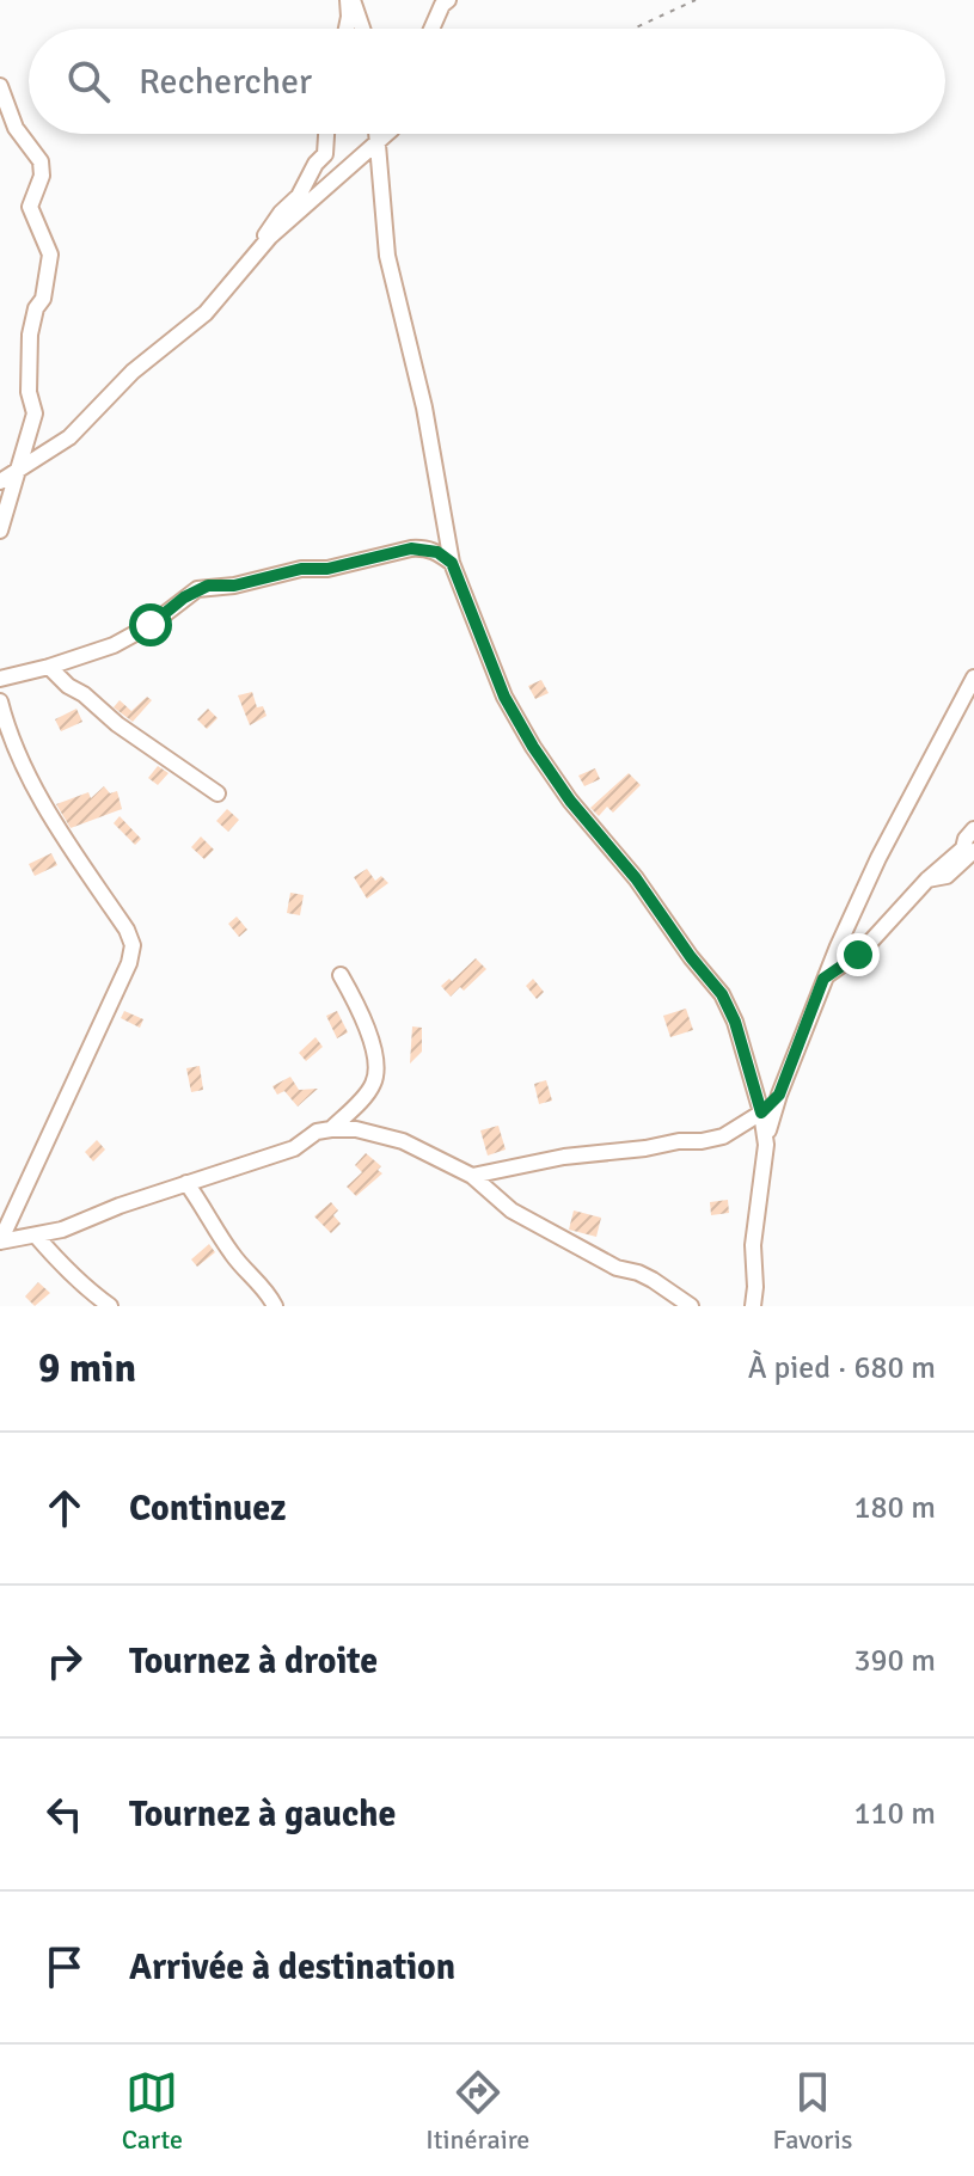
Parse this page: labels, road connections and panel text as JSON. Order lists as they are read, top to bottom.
{
  "page": {
    "search": "Rechercher",
    "heading": ["9 min", "À pied · 680 m"],
    "list": [
      ["Continuez", "180 m"],
      ["Tournez à droite", "390 m"],
      ["Tournez à gauche", "110 m"],
      "Arrivée à destination"
    ],
    "nav": ["Carte", "Itinéraire", "Favoris"]
  }
}
